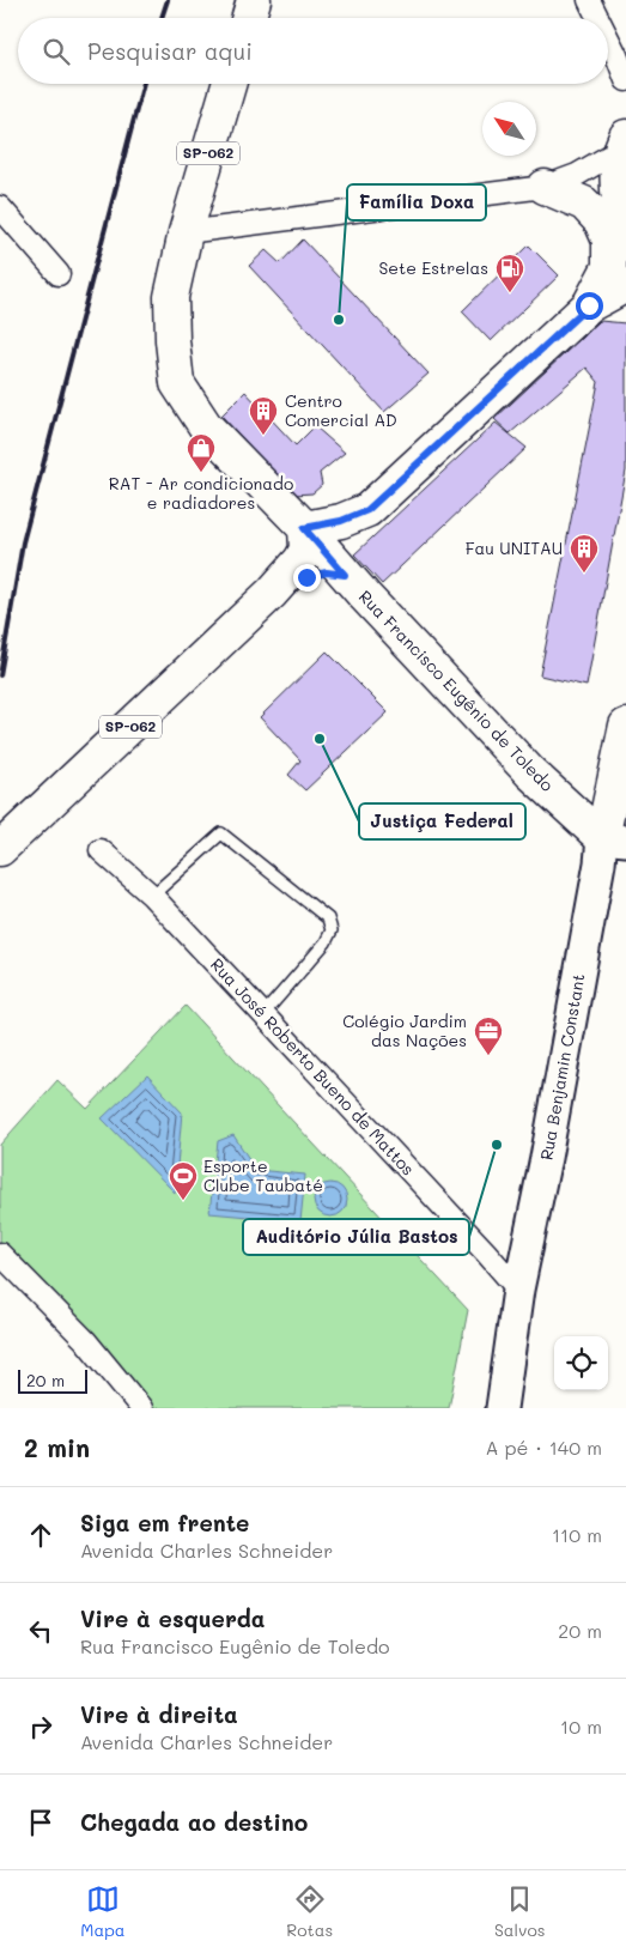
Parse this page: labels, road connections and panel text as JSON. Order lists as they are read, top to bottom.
{
  "streets": {
    "main road": ["SP-062", "Rua Francisco Eugênio de Toledo", "Rua Benjamin Constant"],
    "street": ["Rua José Roberto Bueno de Mattos"]
  },
  "crossings": [
    ["SP-062", "Rua Francisco Eugênio de Toledo"],
    ["Rua Francisco Eugênio de Toledo", "Rua Benjamin Constant"],
    ["Rua José Roberto Bueno de Mattos", "Rua Benjamin Constant"]
  ],
  "places": {
    "fuel station": ["Sete Estrelas"],
    "other": ["Família Doxa", "Justiça Federal", "Auditório Júlia Bastos"],
    "building": ["Centro Comercial AD", "Fau UNITAU"],
    "shop": ["RAT - Ar condicionado e radiadores"],
    "office": ["Colégio Jardim das Nações"],
    "sports": ["Esporte Clube Taubaté"]
  },
  "scale_bar": "20 m",
  "north": "top left",
  "page": {
    "search": "Pesquisar aqui",
    "scale": "20 m",
    "heading": ["2 min", "A pé · 140 m"],
    "list": [
      ["Siga em frente", "Avenida Charles Schneider", "110 m"],
      ["Vire à esquerda", "Rua Francisco Eugênio de Toledo", "20 m"],
      ["Vire à direita", "Avenida Charles Schneider", "10 m"],
      "Chegada ao destino"
    ],
    "nav": ["Mapa", "Rotas", "Salvos"]
  }
}
